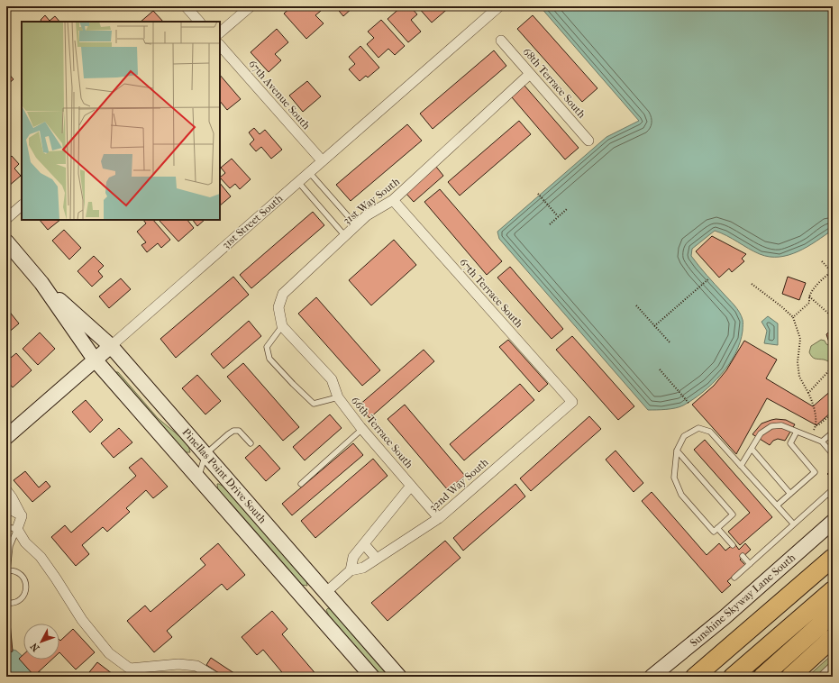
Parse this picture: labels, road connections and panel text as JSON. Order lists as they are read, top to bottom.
{
  "streets": {
    "street": [
      "68th Terrace South",
      "67th Avenue South",
      "31st Way South",
      "31st Street South",
      "67th Terrace South",
      "66th Terrace South",
      "Pinellas Point Drive South",
      "32nd Way South",
      "Sunshine Skyway Lane South"
    ]
  },
  "crossings": [
    ["68th Terrace South", "31st Way South"],
    ["67th Avenue South", "31st Street South"],
    ["31st Way South", "67th Terrace South"],
    ["31st Way South", "66th Terrace South"],
    ["31st Street South", "Pinellas Point Drive South"],
    ["67th Terrace South", "32nd Way South"],
    ["66th Terrace South", "32nd Way South"],
    ["Pinellas Point Drive South", "32nd Way South"]
  ],
  "north": "bottom left"
}
